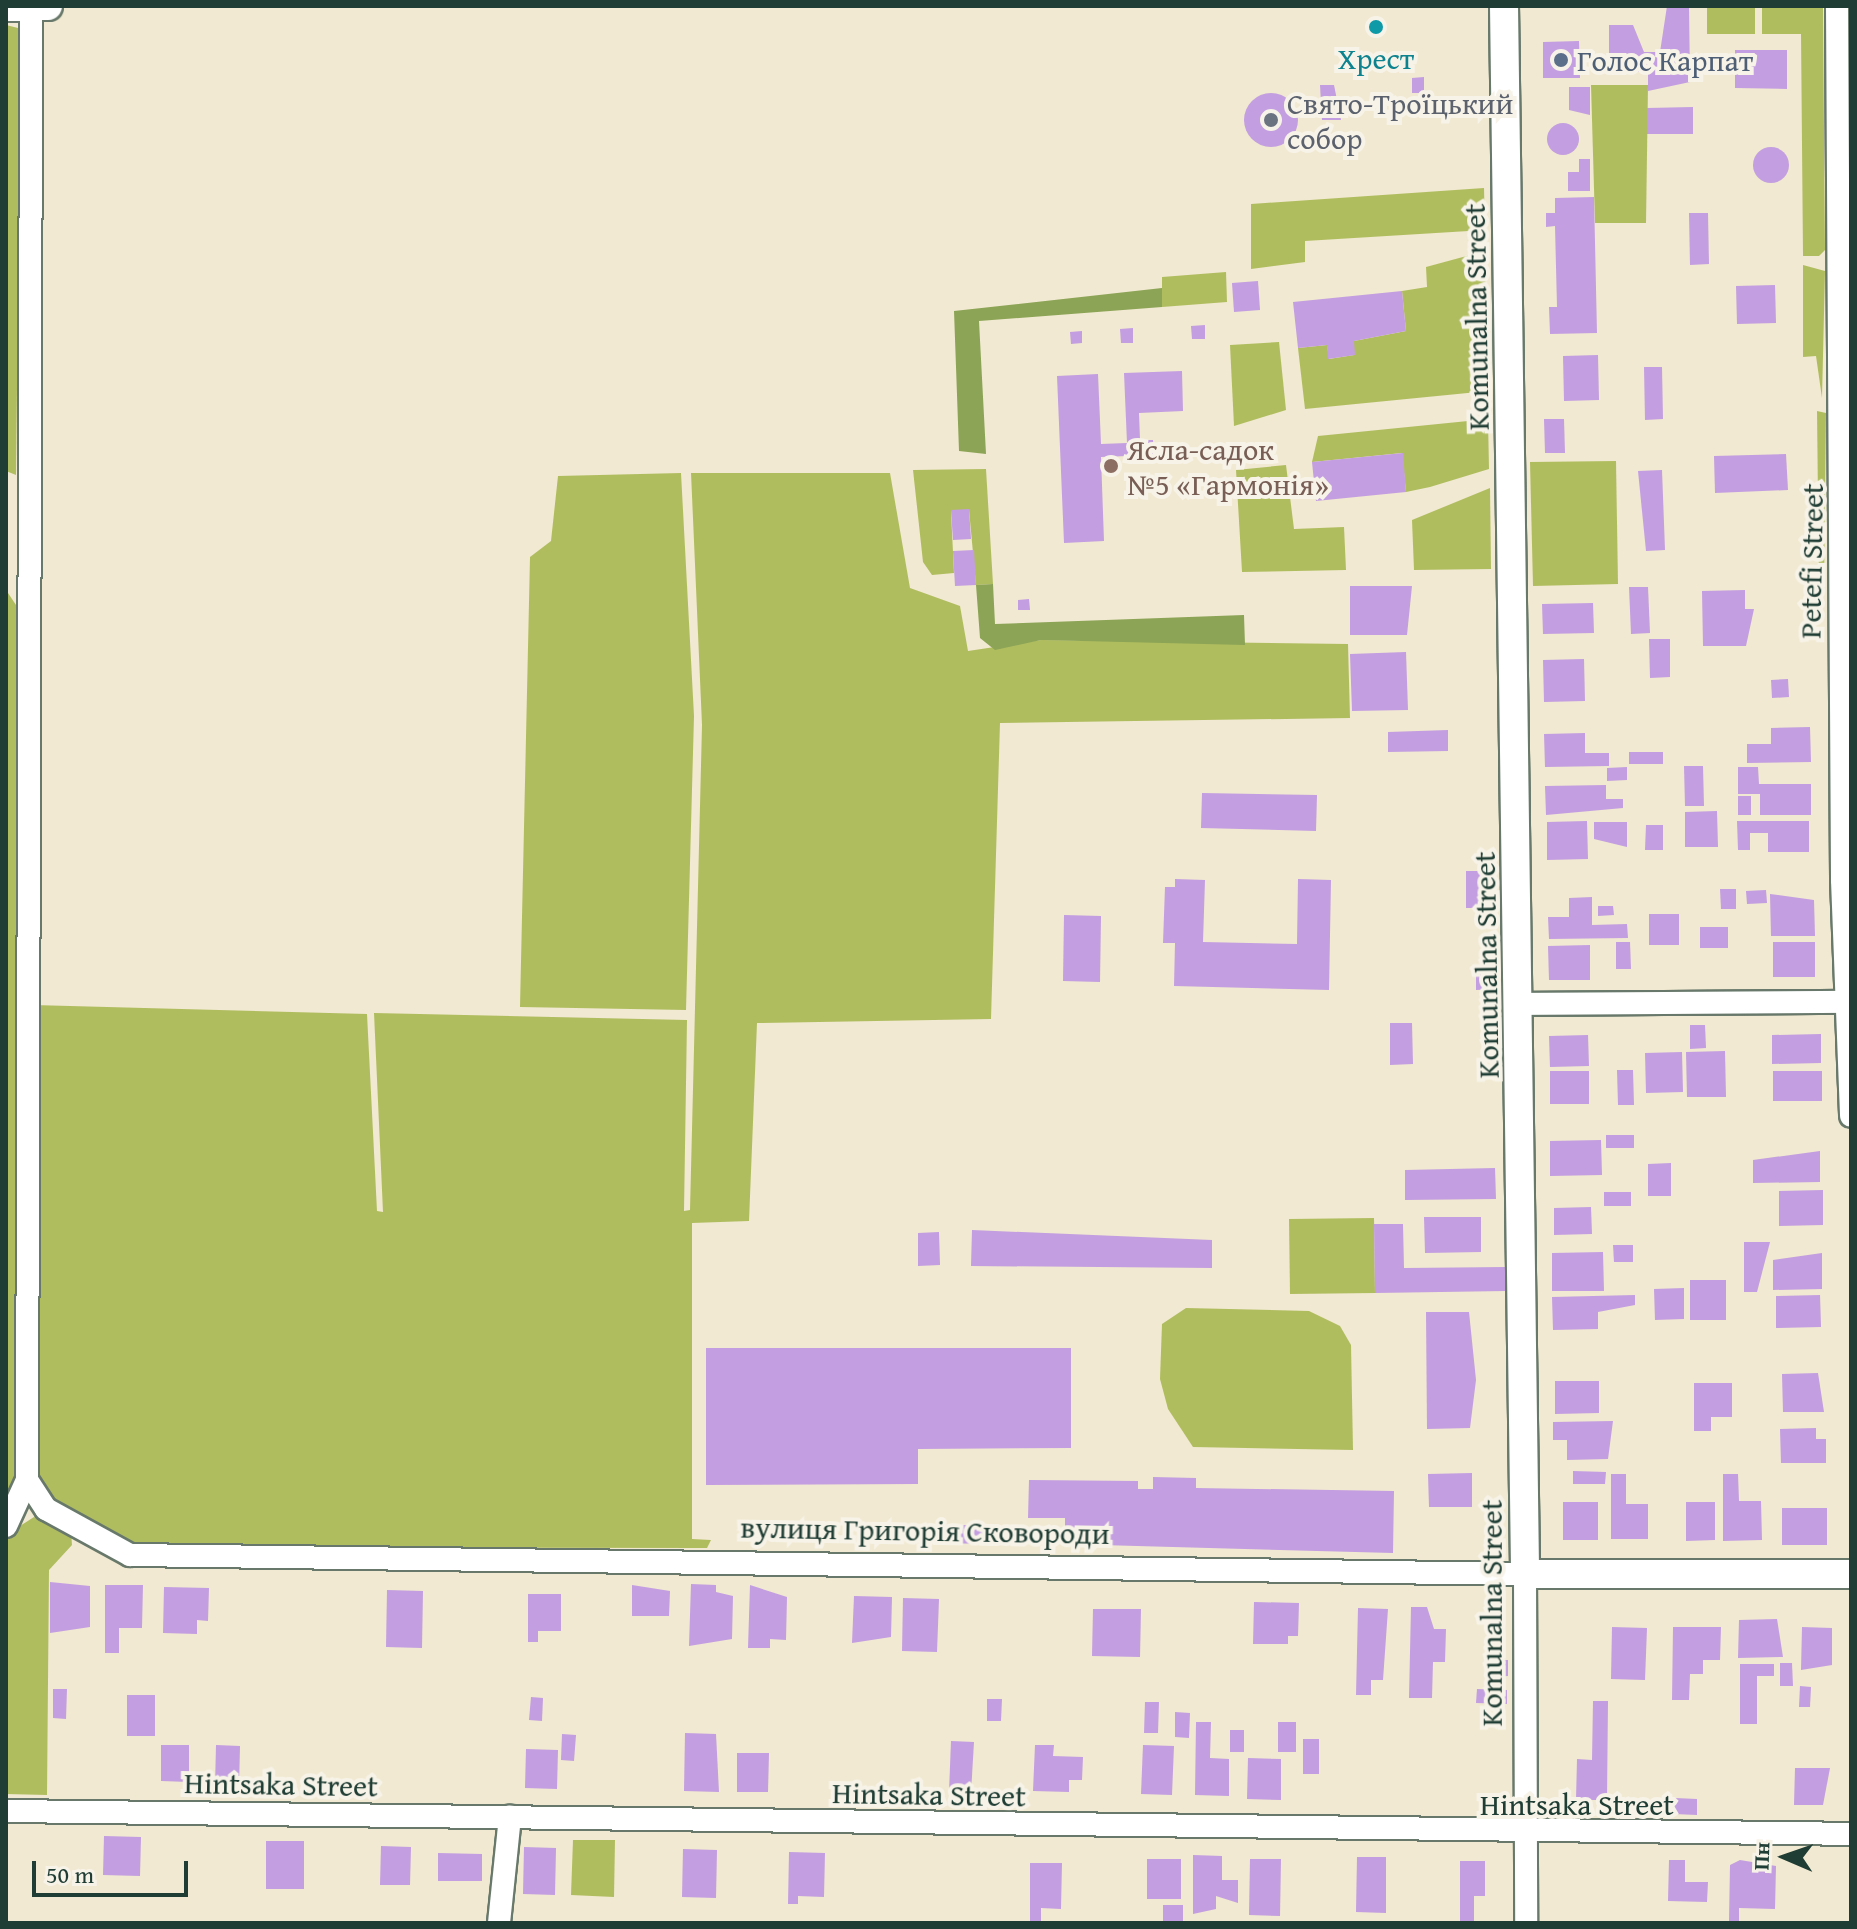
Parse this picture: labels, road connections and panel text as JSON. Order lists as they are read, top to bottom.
{
  "streets": {
    "main road": ["Komunalna Street", "вулиця Григорія Сковороди"],
    "street": ["Petefi Street", "Hintsaka Street"]
  },
  "crossings": [
    ["Komunalna Street", "вулиця Григорія Сковороди"],
    ["Komunalna Street", "Hintsaka Street"]
  ],
  "places": [
    "Хрест",
    "Голос Карпат",
    "Свято-Троїцький собор",
    "Ясла-садок №5 «Гармонія»"
  ],
  "scale_bar": "50 m",
  "north": "left"
}
